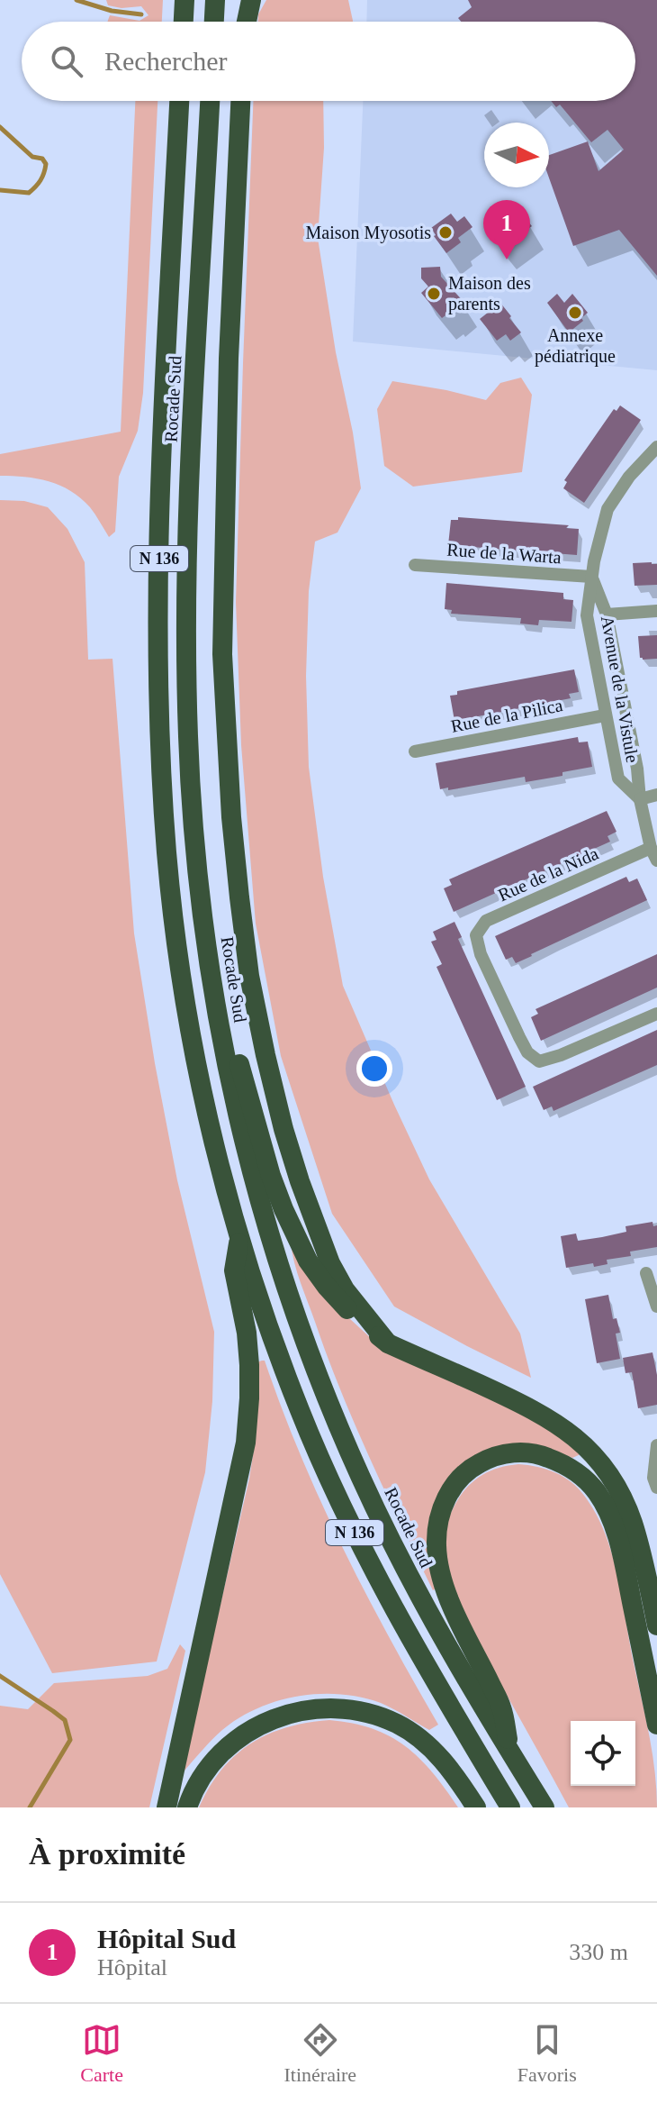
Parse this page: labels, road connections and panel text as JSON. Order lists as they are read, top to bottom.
{
  "streets": {
    "highway": ["Rocade Sud", "N 136"],
    "street": [
      "Rue de la Warta",
      "Avenue de la Vistule",
      "Rue de la Pilica",
      "Rue de la Nida"
    ]
  },
  "crossings": [
    ["Rue de la Warta", "Avenue de la Vistule"],
    ["Avenue de la Vistule", "Rue de la Pilica"],
    ["Avenue de la Vistule", "Rue de la Nida"]
  ],
  "places": ["Maison Myosotis", "Maison des parents", "Annexe pédiatrique"],
  "north": "right",
  "page": {
    "search": "Rechercher",
    "pins": "1",
    "heading": "À proximité",
    "list": [
      {
        "mark": "1",
        "name": "Hôpital Sud",
        "note": "Hôpital",
        "value": "330 m"
      }
    ],
    "nav": ["Carte", "Itinéraire", "Favoris"]
  }
}
